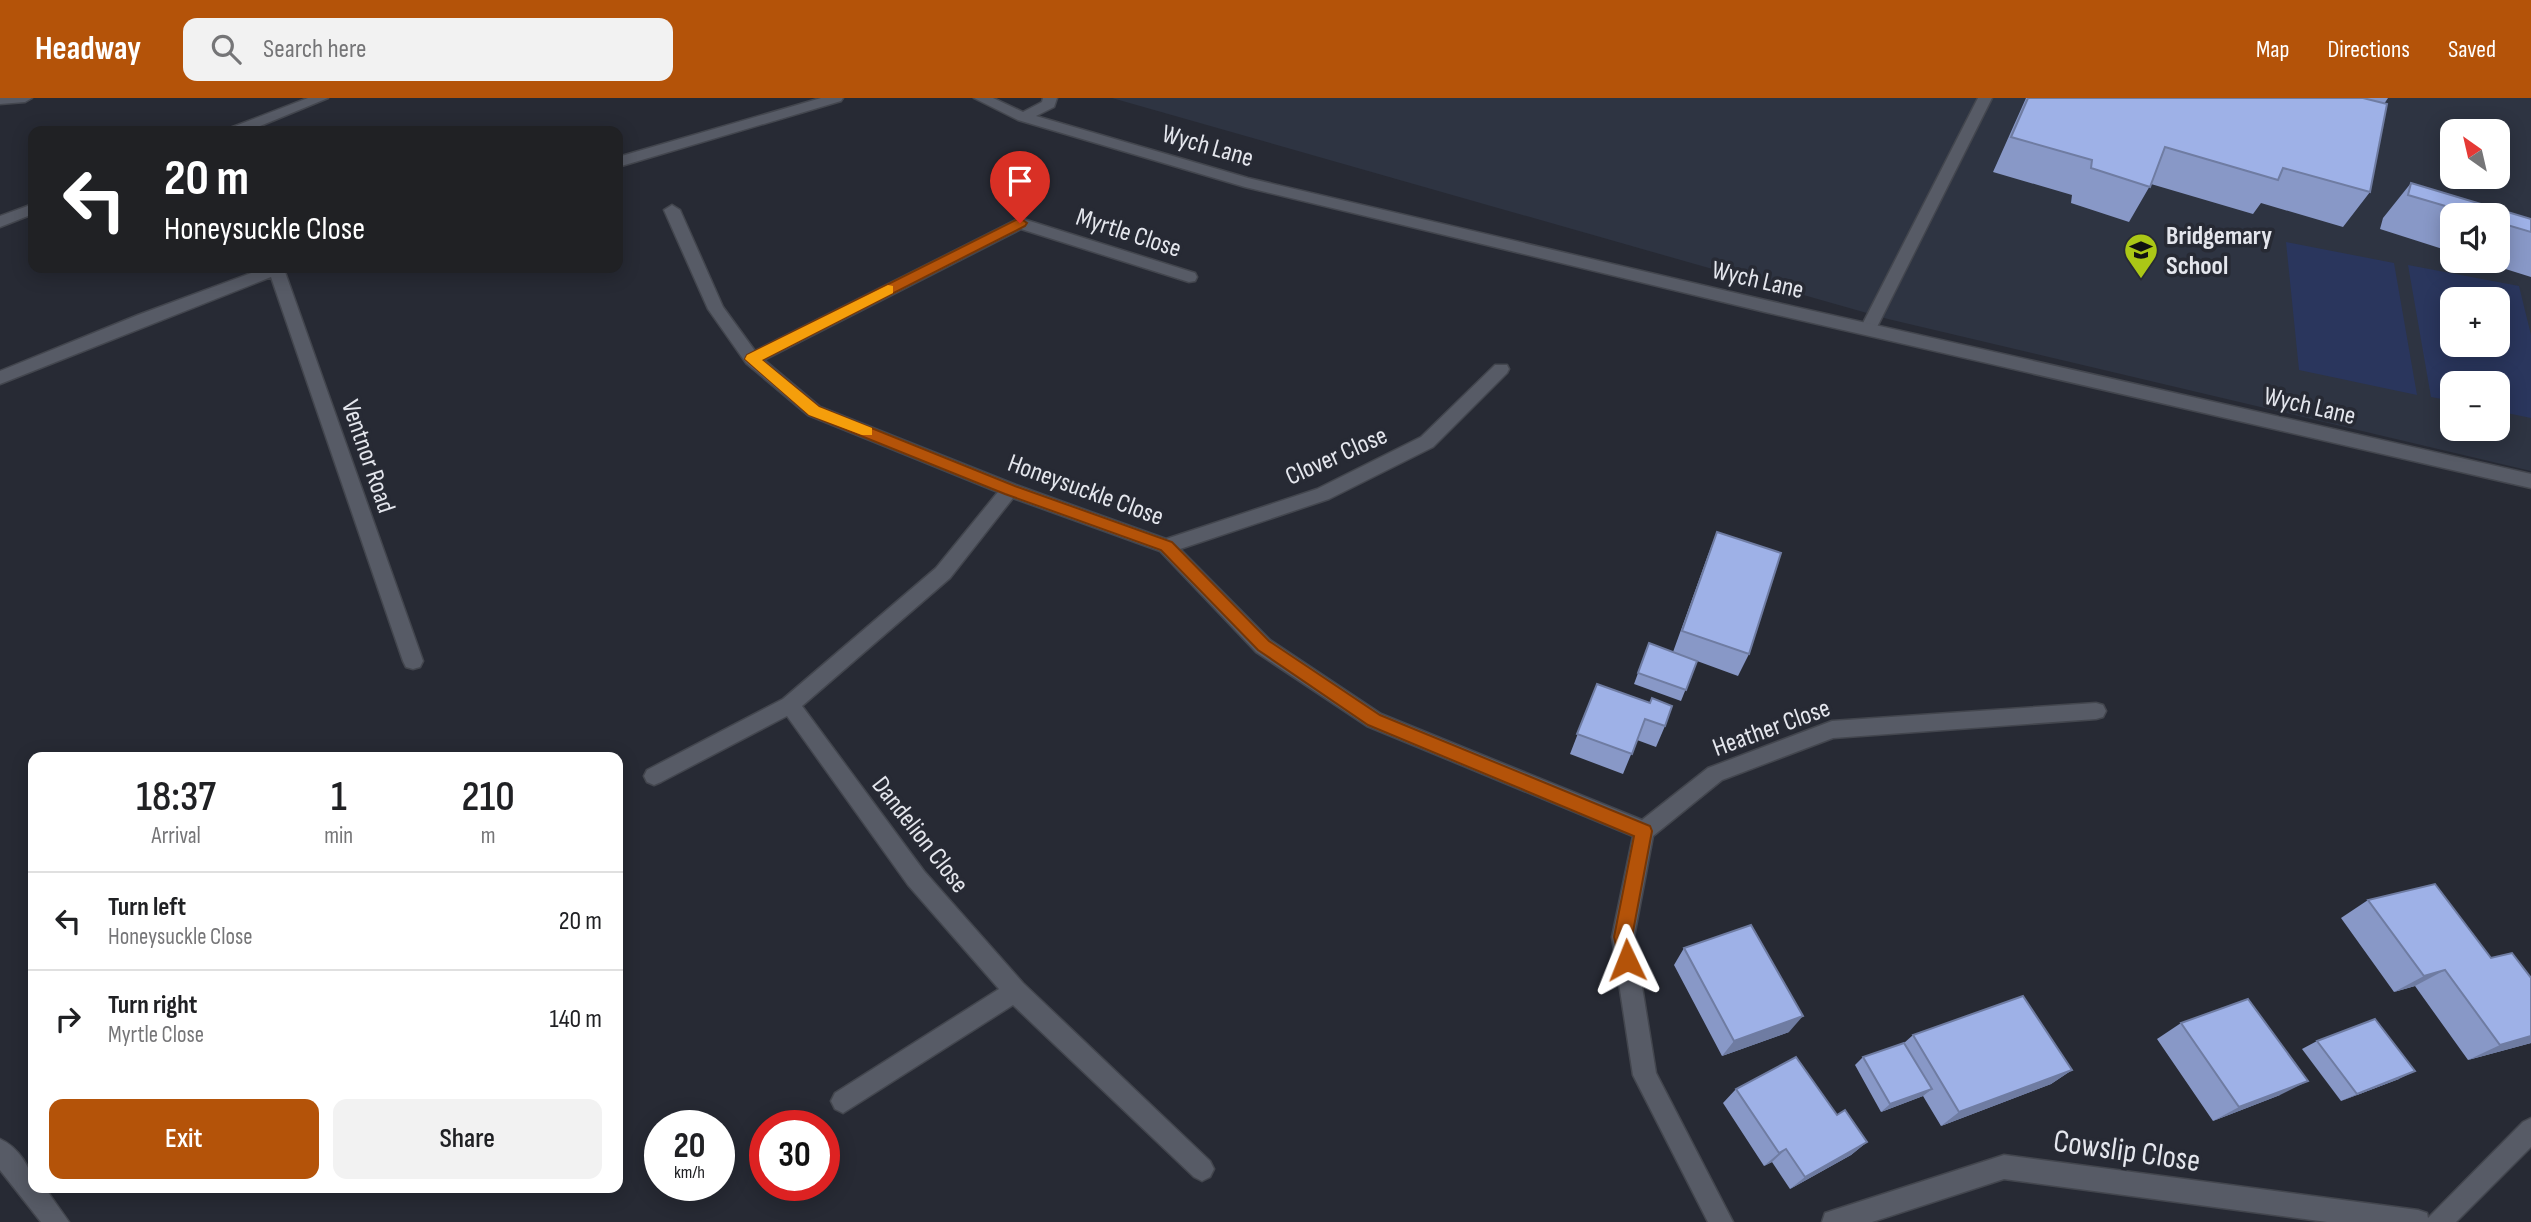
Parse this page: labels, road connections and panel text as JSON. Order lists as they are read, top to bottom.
{
  "streets": {
    "street": [
      "Wych Lane",
      "Myrtle Close",
      "Clover Close",
      "Ventnor Road",
      "Honeysuckle Close",
      "Heather Close",
      "Dandelion Close",
      "Cowslip Close"
    ]
  },
  "crossings": [
    ["Myrtle Close", "Honeysuckle Close"],
    ["Clover Close", "Honeysuckle Close"],
    ["Honeysuckle Close", "Heather Close"]
  ],
  "places": {
    "school or university": ["Bridgemary School"]
  },
  "north": "top left",
  "page": {
    "header": "Headway",
    "search": "Search here",
    "nav": ["Map", "Directions", "Saved"],
    "map_buttons": ["+", "−"],
    "turn": ["20 m", "Honeysuckle Close"],
    "eta": [
      "18:37",
      "Arrival",
      "1",
      "min",
      "210",
      "m"
    ],
    "list": [
      {
        "name": "Turn left",
        "note": "Honeysuckle Close",
        "value": "20 m"
      },
      {
        "name": "Turn right",
        "note": "Myrtle Close",
        "value": "140 m"
      }
    ],
    "buttons": ["Exit", "Share"],
    "speed": "20 km/h",
    "limit": "30"
  }
}
